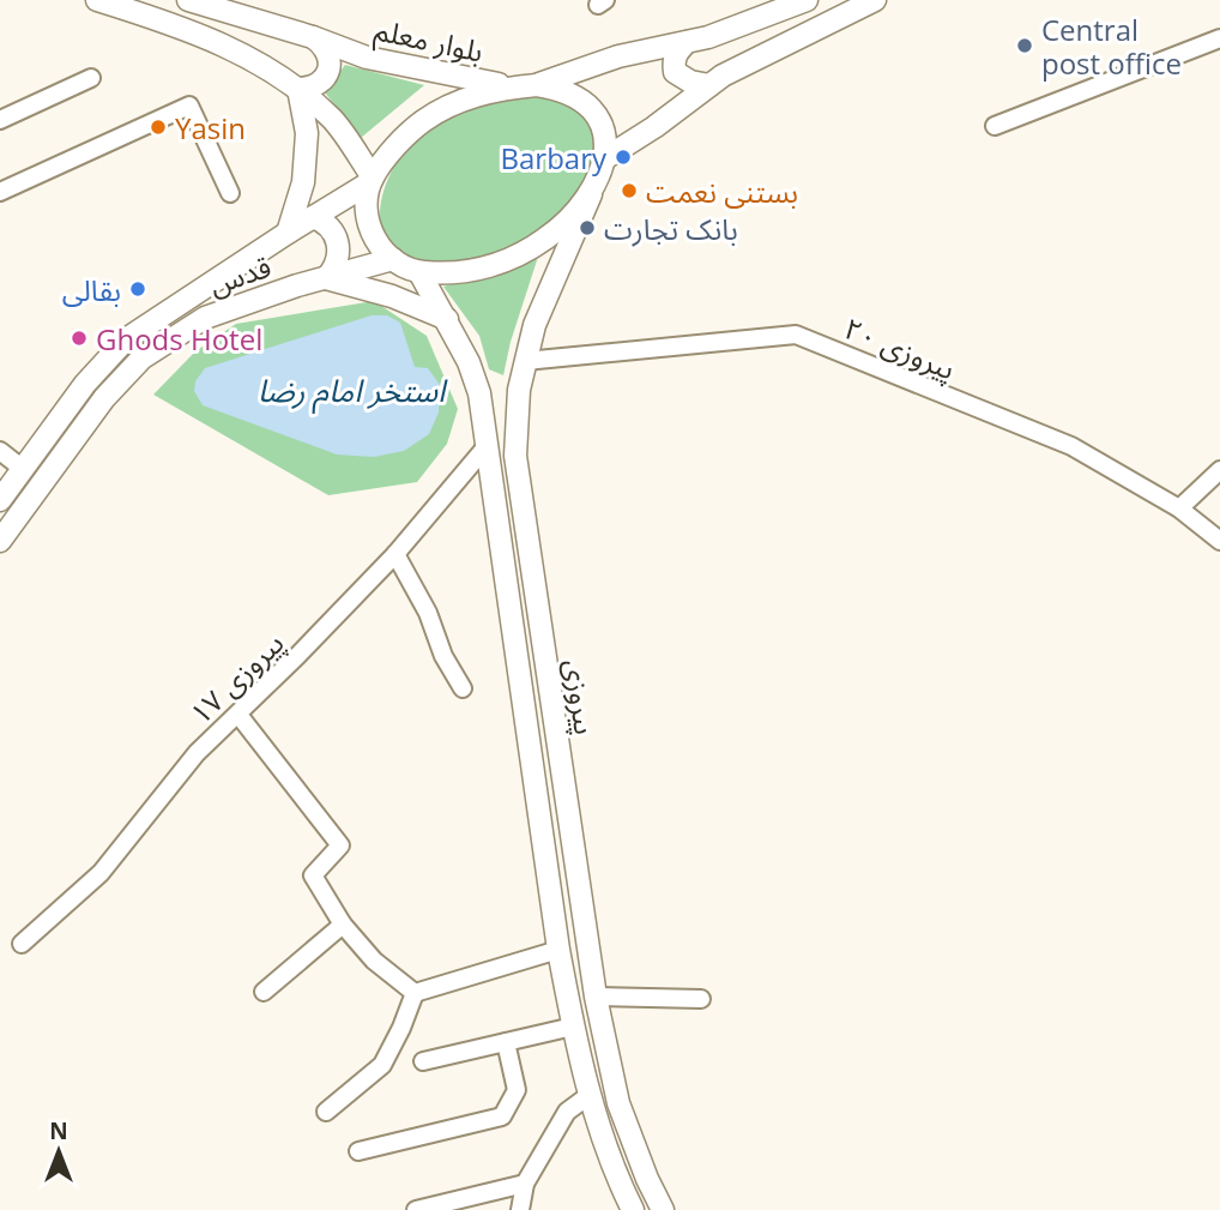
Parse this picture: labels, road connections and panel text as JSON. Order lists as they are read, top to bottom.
{
  "streets": {
    "main road": ["بلوار معلم", "قدس", "پیروزی"],
    "street": ["پیروزی ۲۰", "پیروزی ۱۷"]
  },
  "crossings": [
    ["بلوار معلم", "قدس"],
    ["بلوار معلم", "پیروزی"],
    ["قدس", "پیروزی"],
    ["پیروزی ۲۰", "پیروزی"],
    ["پیروزی ۱۷", "پیروزی"]
  ],
  "water": ["استخر امام رضا"],
  "places": [
    "Central post office",
    "Yasin",
    "Barbary",
    "بستنی نعمت",
    "بانک تجارت",
    "بقالی",
    "Ghods Hotel"
  ],
  "north": "top"
}
